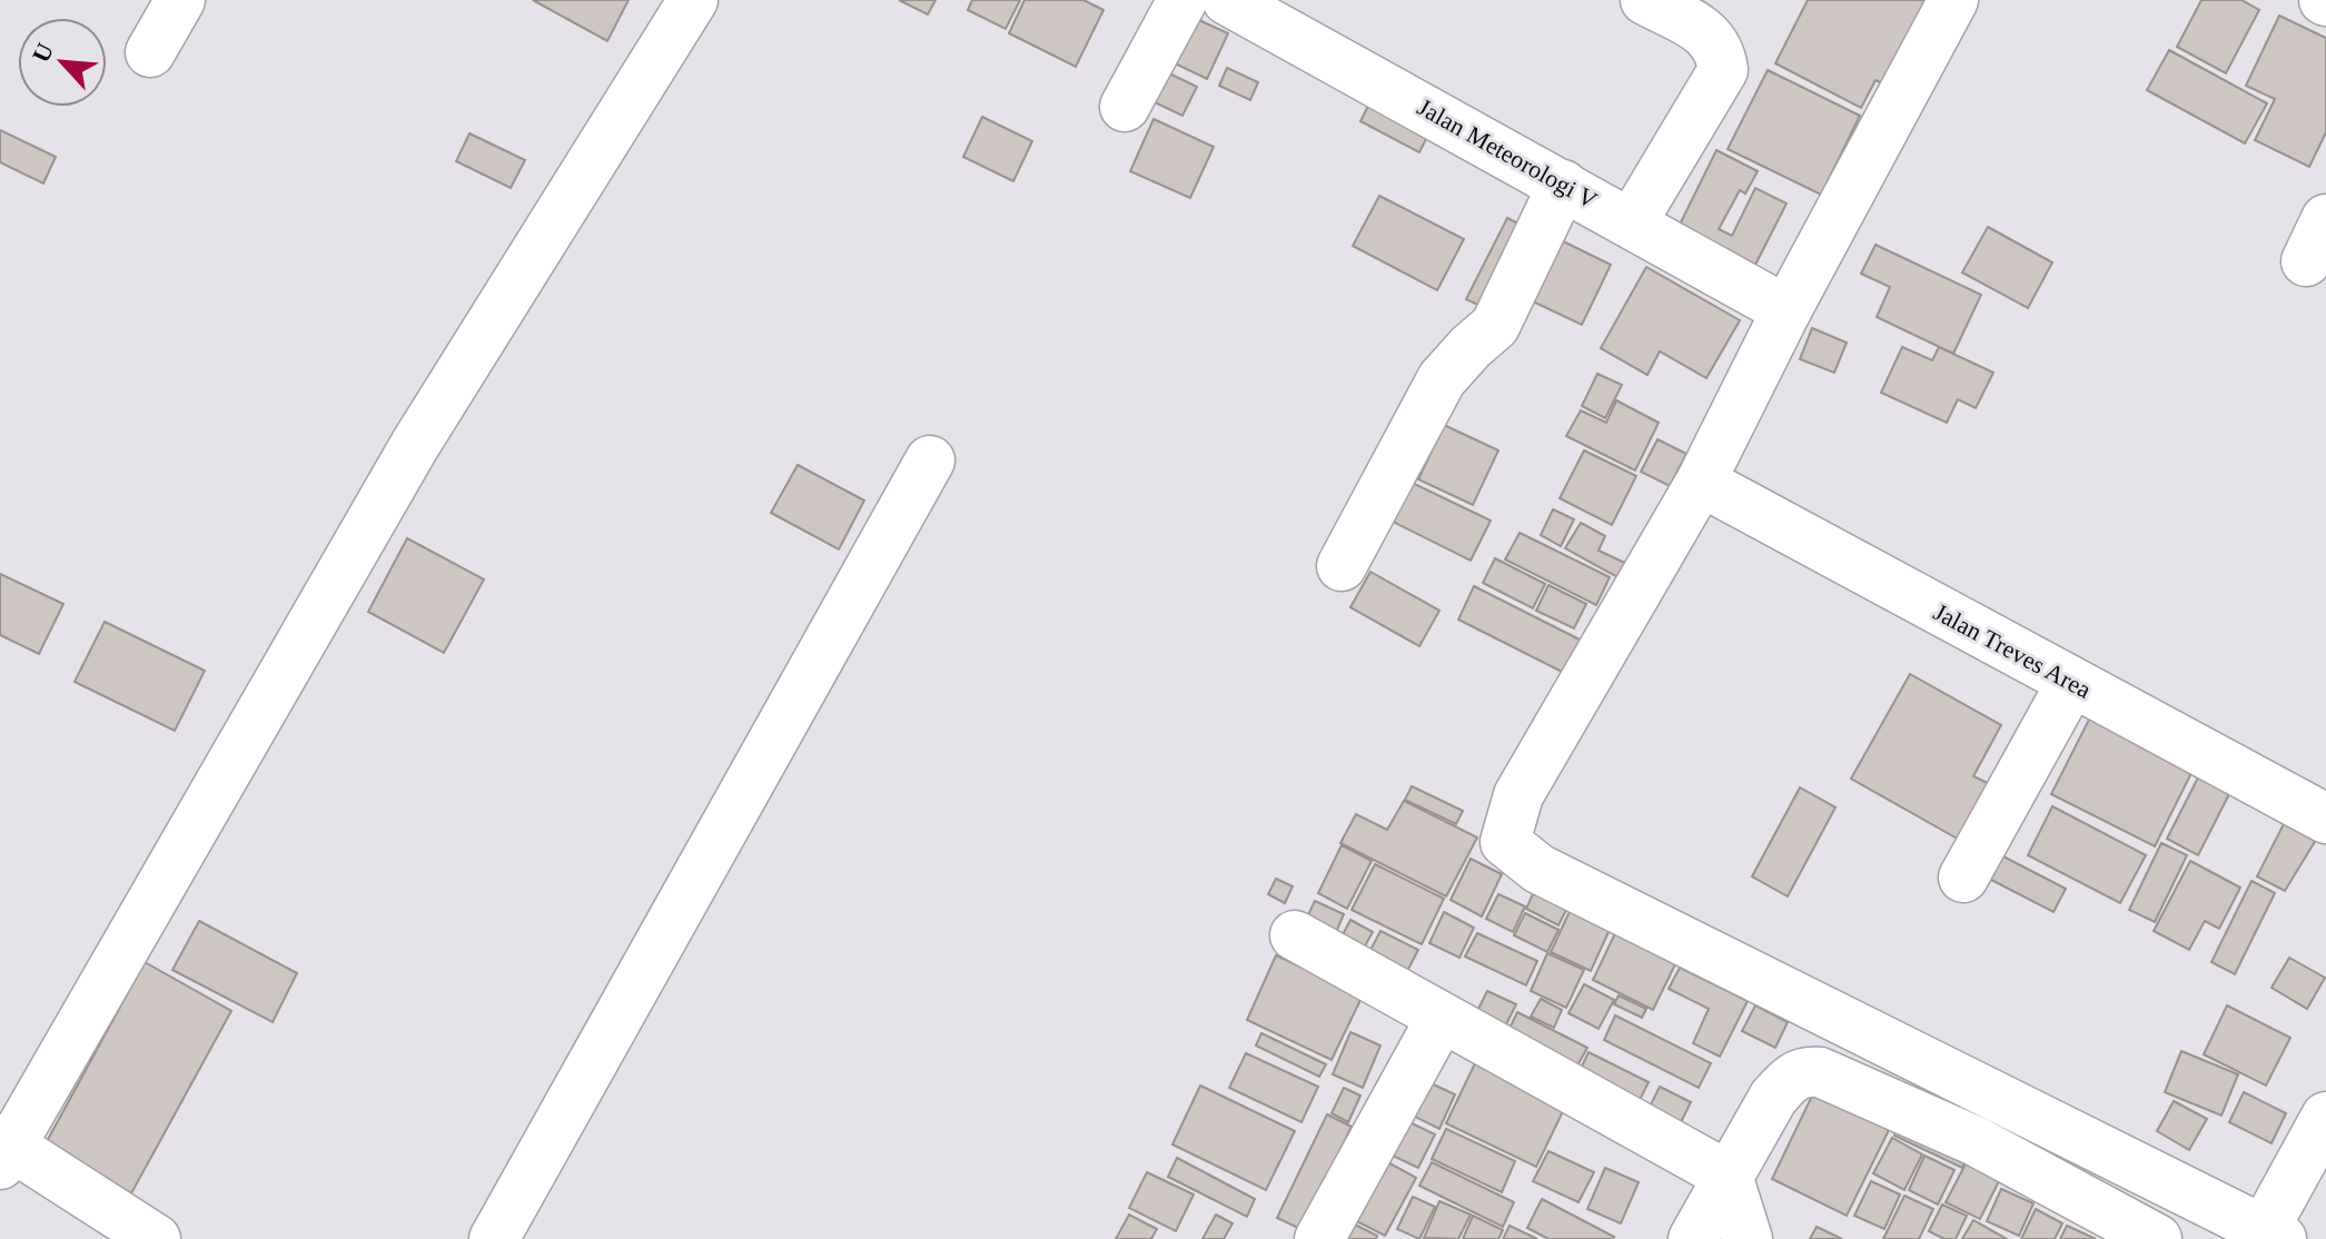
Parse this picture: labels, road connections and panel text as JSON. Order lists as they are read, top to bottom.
{
  "streets": {
    "street": ["Jalan Meteorologi V", "Jalan Treves Area"]
  },
  "north": "top left"
}
